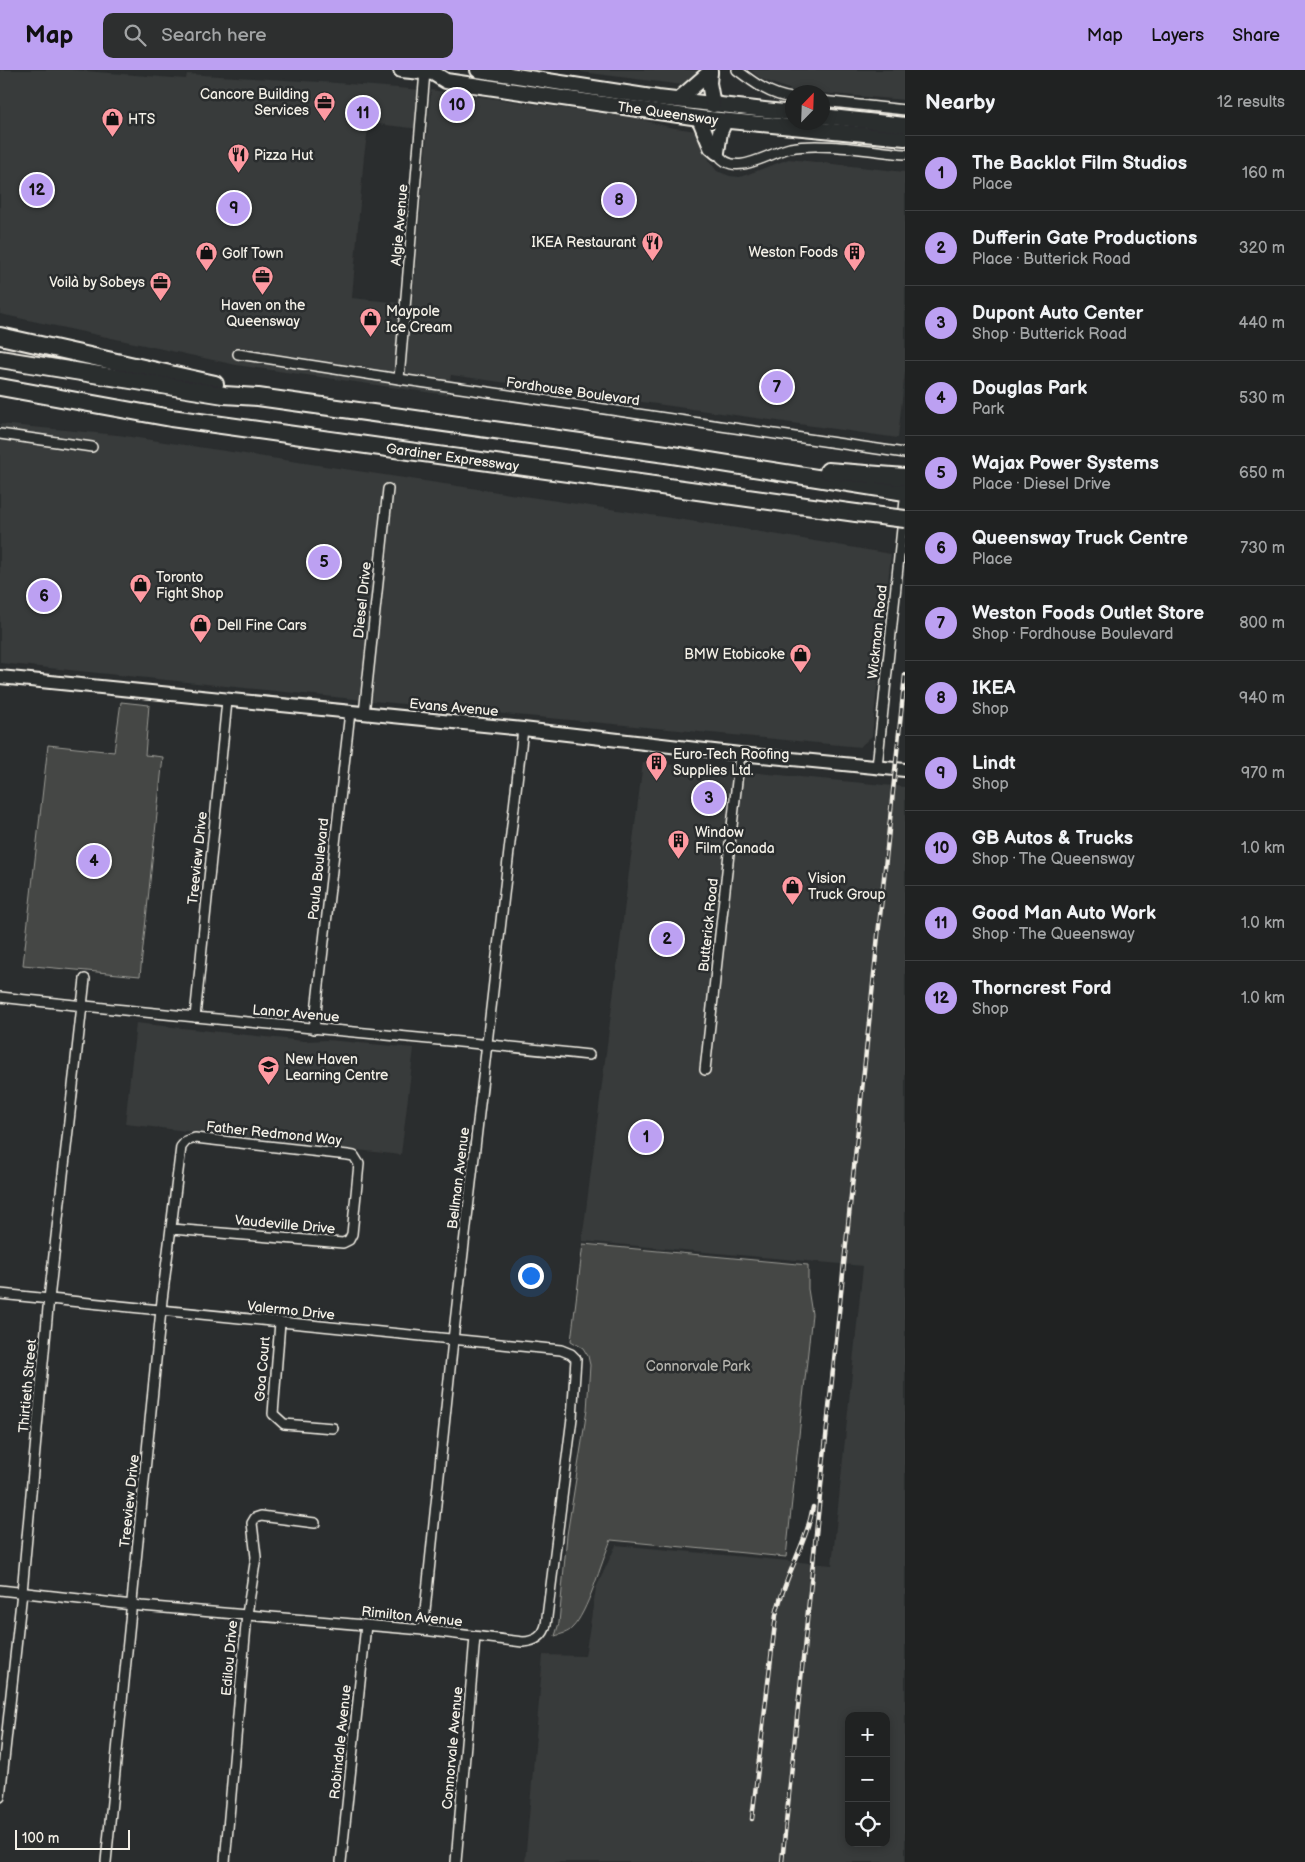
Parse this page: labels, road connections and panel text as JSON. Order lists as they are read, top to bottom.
{
  "streets": {
    "highway": ["Gardiner Expressway"],
    "main road": ["The Queensway", "Evans Avenue"],
    "street": [
      "Algie Avenue",
      "Fordhouse Boulevard",
      "Diesel Drive",
      "Wickman Road",
      "Treeview Drive",
      "Paula Boulevard",
      "Butterick Road",
      "Lanor Avenue",
      "Father Redmond Way",
      "Bellman Avenue",
      "Vaudeville Drive",
      "Valermo Drive",
      "Goa Court",
      "Thirtieth Street",
      "Rimilton Avenue",
      "Edilou Drive",
      "Robindale Avenue",
      "Connorvale Avenue"
    ]
  },
  "crossings": [
    ["The Queensway", "Algie Avenue"],
    ["Algie Avenue", "Fordhouse Boulevard"],
    ["Diesel Drive", "Evans Avenue"],
    ["Wickman Road", "Evans Avenue"],
    ["Evans Avenue", "Treeview Drive"],
    ["Evans Avenue", "Paula Boulevard"],
    ["Evans Avenue", "Butterick Road"],
    ["Evans Avenue", "Bellman Avenue"],
    ["Treeview Drive", "Lanor Avenue"],
    ["Treeview Drive", "Father Redmond Way"],
    ["Treeview Drive", "Vaudeville Drive"],
    ["Treeview Drive", "Valermo Drive"],
    ["Treeview Drive", "Rimilton Avenue"],
    ["Paula Boulevard", "Lanor Avenue"],
    ["Lanor Avenue", "Bellman Avenue"],
    ["Lanor Avenue", "Thirtieth Street"],
    ["Father Redmond Way", "Vaudeville Drive"],
    ["Bellman Avenue", "Valermo Drive"],
    ["Bellman Avenue", "Rimilton Avenue"],
    ["Valermo Drive", "Goa Court"],
    ["Valermo Drive", "Thirtieth Street"],
    ["Valermo Drive", "Rimilton Avenue"],
    ["Thirtieth Street", "Rimilton Avenue"],
    ["Rimilton Avenue", "Edilou Drive"],
    ["Rimilton Avenue", "Robindale Avenue"],
    ["Rimilton Avenue", "Connorvale Avenue"]
  ],
  "parks": ["Connorvale Park"],
  "places": {
    "office": ["Cancore Building Services", "Haven on the Queensway", "Voilà by Sobeys"],
    "shop": [
      "HTS",
      "Golf Town",
      "Maypole Ice Cream",
      "Toronto Fight Shop",
      "Dell Fine Cars",
      "BMW Etobicoke",
      "Vision Truck Group"
    ],
    "restaurant": ["Pizza Hut", "IKEA Restaurant"],
    "building": ["Weston Foods", "Euro-Tech Roofing Supplies Ltd.", "Window Film Canada"],
    "school or university": ["New Haven Learning Centre"]
  },
  "scale_bar": "100 m",
  "north": "top right",
  "page": {
    "header": "Map",
    "search": "Search here",
    "nav": ["Map", "Layers", "Share"],
    "heading": ["Nearby", "12 results"],
    "pins": [
      "10",
      "11",
      "12",
      "8",
      "9",
      "7",
      "5",
      "6",
      "3",
      "4",
      "2",
      "1"
    ],
    "list": [
      {
        "mark": "1",
        "name": "The Backlot Film Studios",
        "note": "Place",
        "value": "160 m"
      },
      {
        "mark": "2",
        "name": "Dufferin Gate Productions",
        "note": "Place · Butterick Road",
        "value": "320 m"
      },
      {
        "mark": "3",
        "name": "Dupont Auto Center",
        "note": "Shop · Butterick Road",
        "value": "440 m"
      },
      {
        "mark": "4",
        "name": "Douglas Park",
        "note": "Park",
        "value": "530 m"
      },
      {
        "mark": "5",
        "name": "Wajax Power Systems",
        "note": "Place · Diesel Drive",
        "value": "650 m"
      },
      {
        "mark": "6",
        "name": "Queensway Truck Centre",
        "note": "Place",
        "value": "730 m"
      },
      {
        "mark": "7",
        "name": "Weston Foods Outlet Store",
        "note": "Shop · Fordhouse Boulevard",
        "value": "800 m"
      },
      {
        "mark": "8",
        "name": "IKEA",
        "note": "Shop",
        "value": "940 m"
      },
      {
        "mark": "9",
        "name": "Lindt",
        "note": "Shop",
        "value": "970 m"
      },
      {
        "mark": "10",
        "name": "GB Autos & Trucks",
        "note": "Shop · The Queensway",
        "value": "1.0 km"
      },
      {
        "mark": "11",
        "name": "Good Man Auto Work",
        "note": "Shop · The Queensway",
        "value": "1.0 km"
      },
      {
        "mark": "12",
        "name": "Thorncrest Ford",
        "note": "Shop",
        "value": "1.0 km"
      }
    ],
    "map_buttons": ["+", "−"],
    "scale": "100 m"
  }
}
